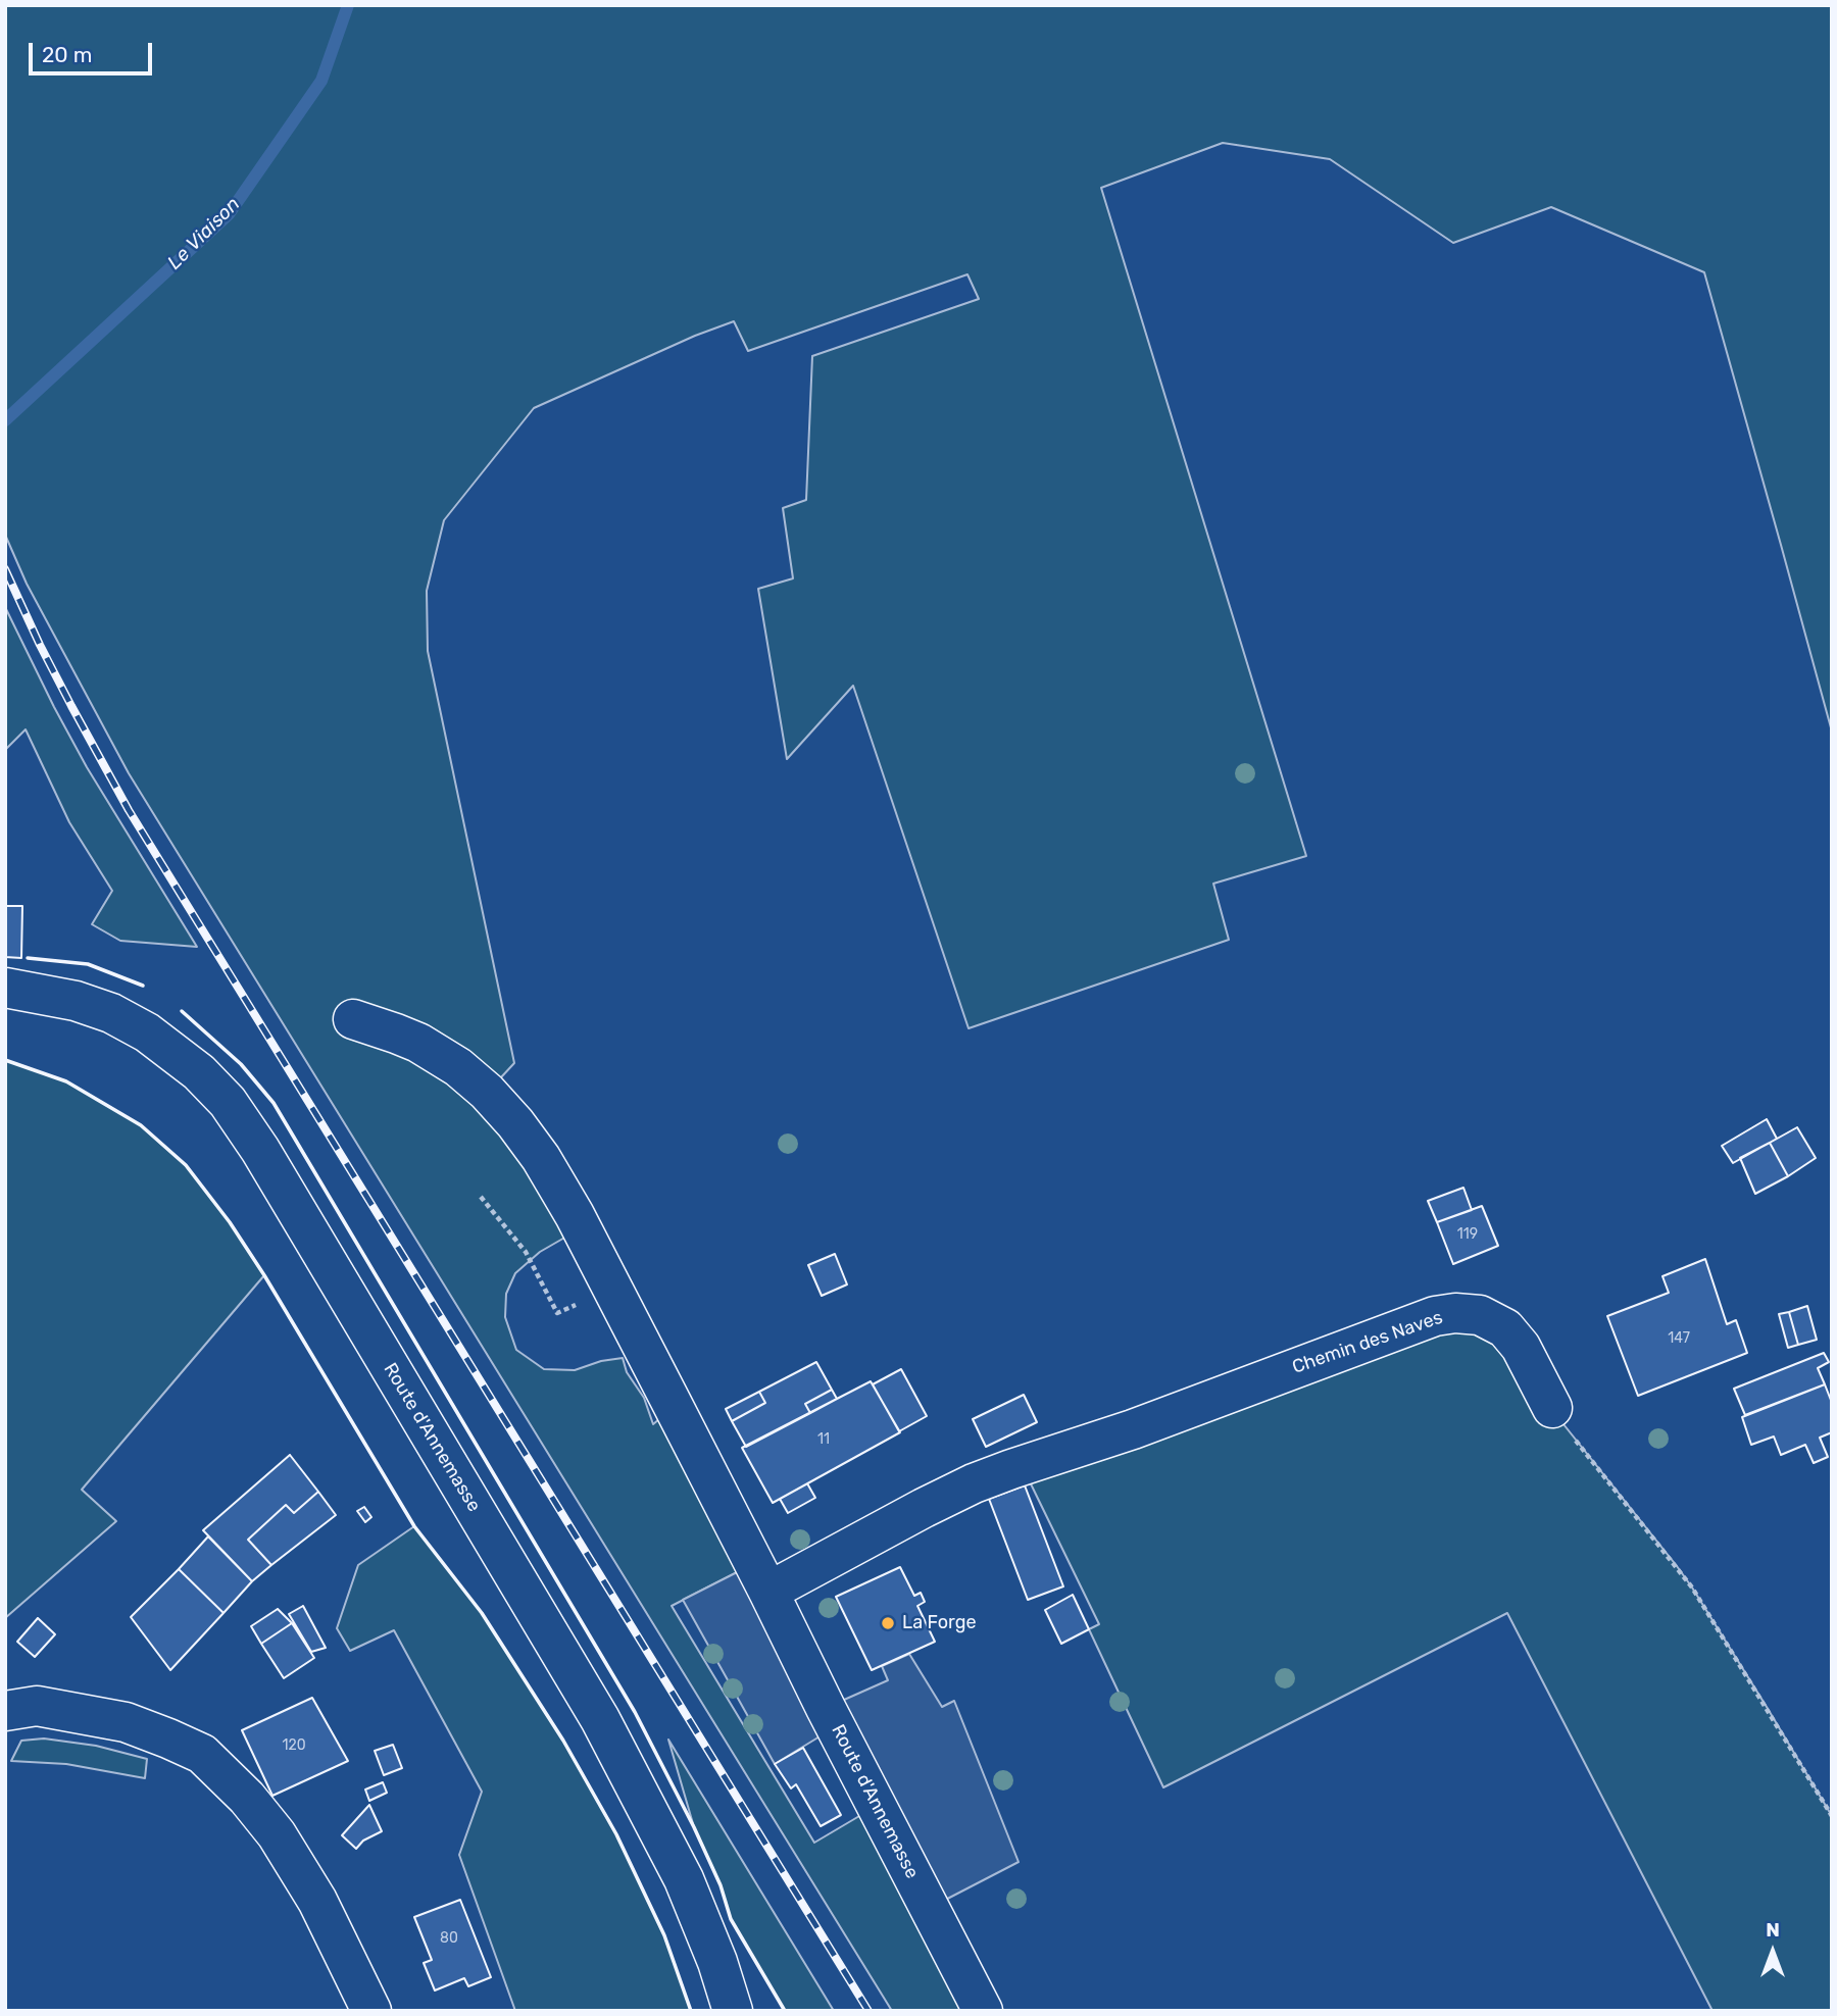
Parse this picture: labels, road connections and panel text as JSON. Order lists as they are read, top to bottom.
{
  "streets": {
    "street": ["Chemin des Naves", "Route d'Annemasse"]
  },
  "crossings": [
    ["Chemin des Naves", "Route d'Annemasse"]
  ],
  "water": ["Le Viaison"],
  "places": ["La Forge"],
  "house_numbers": [
    "119",
    "147",
    "11",
    "120",
    "80"
  ],
  "scale_bar": "20 m",
  "north": "top"
}
